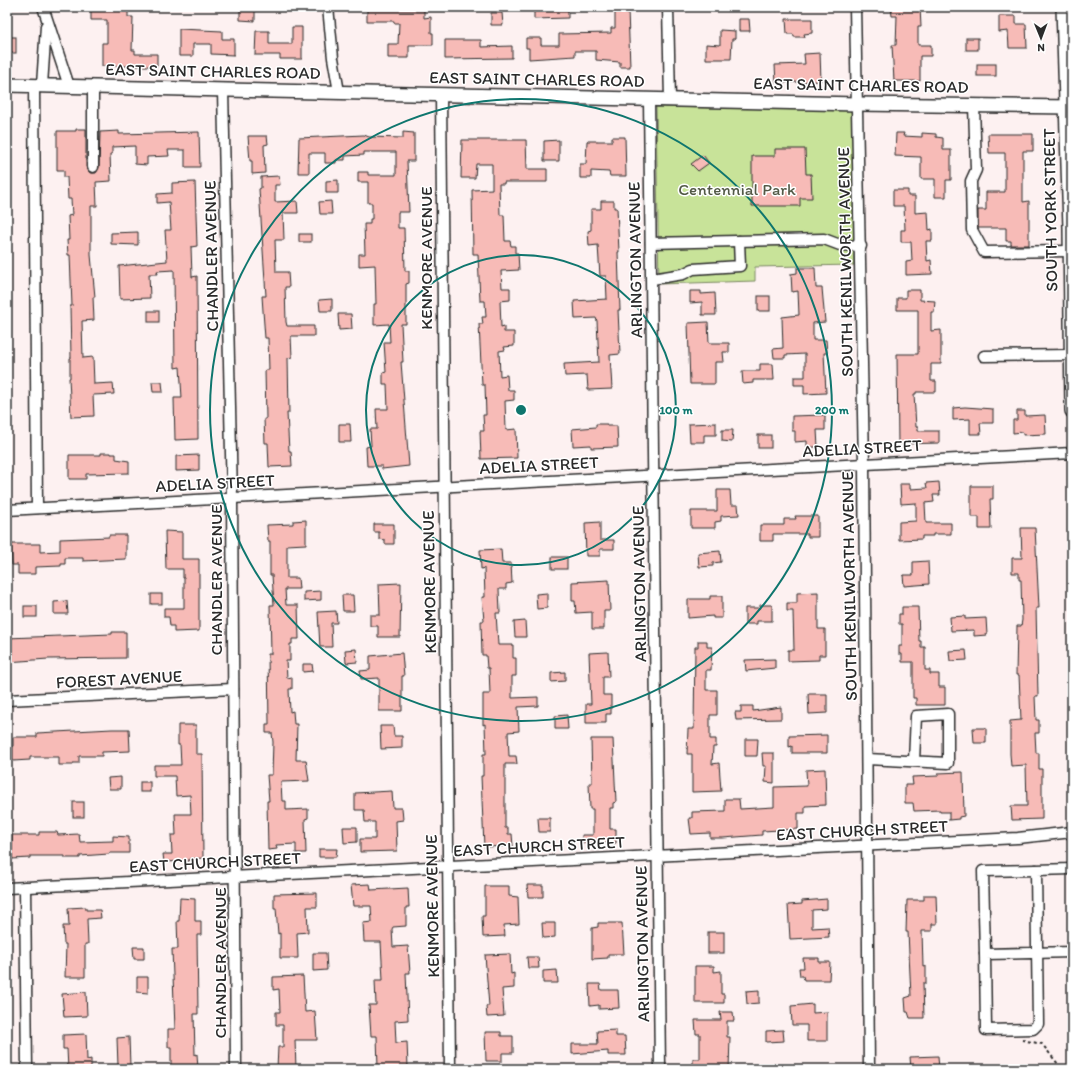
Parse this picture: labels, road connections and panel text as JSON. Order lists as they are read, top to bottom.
{
  "streets": {
    "main road": ["EAST SAINT CHARLES ROAD", "SOUTH YORK STREET"],
    "street": [
      "CHANDLER AVENUE",
      "KENMORE AVENUE",
      "ARLINGTON AVENUE",
      "SOUTH KENILWORTH AVENUE",
      "ADELIA STREET",
      "FOREST AVENUE",
      "EAST CHURCH STREET"
    ]
  },
  "crossings": [
    ["EAST SAINT CHARLES ROAD", "SOUTH YORK STREET"],
    ["EAST SAINT CHARLES ROAD", "CHANDLER AVENUE"],
    ["EAST SAINT CHARLES ROAD", "KENMORE AVENUE"],
    ["EAST SAINT CHARLES ROAD", "ARLINGTON AVENUE"],
    ["EAST SAINT CHARLES ROAD", "SOUTH KENILWORTH AVENUE"],
    ["CHANDLER AVENUE", "ADELIA STREET"],
    ["CHANDLER AVENUE", "FOREST AVENUE"],
    ["CHANDLER AVENUE", "EAST CHURCH STREET"],
    ["KENMORE AVENUE", "ADELIA STREET"],
    ["KENMORE AVENUE", "EAST CHURCH STREET"],
    ["ARLINGTON AVENUE", "ADELIA STREET"],
    ["ARLINGTON AVENUE", "EAST CHURCH STREET"],
    ["SOUTH KENILWORTH AVENUE", "ADELIA STREET"],
    ["SOUTH KENILWORTH AVENUE", "EAST CHURCH STREET"]
  ],
  "parks": ["Centennial Park"],
  "north": "bottom",
  "rings": ["100 m", "200 m"]
}
